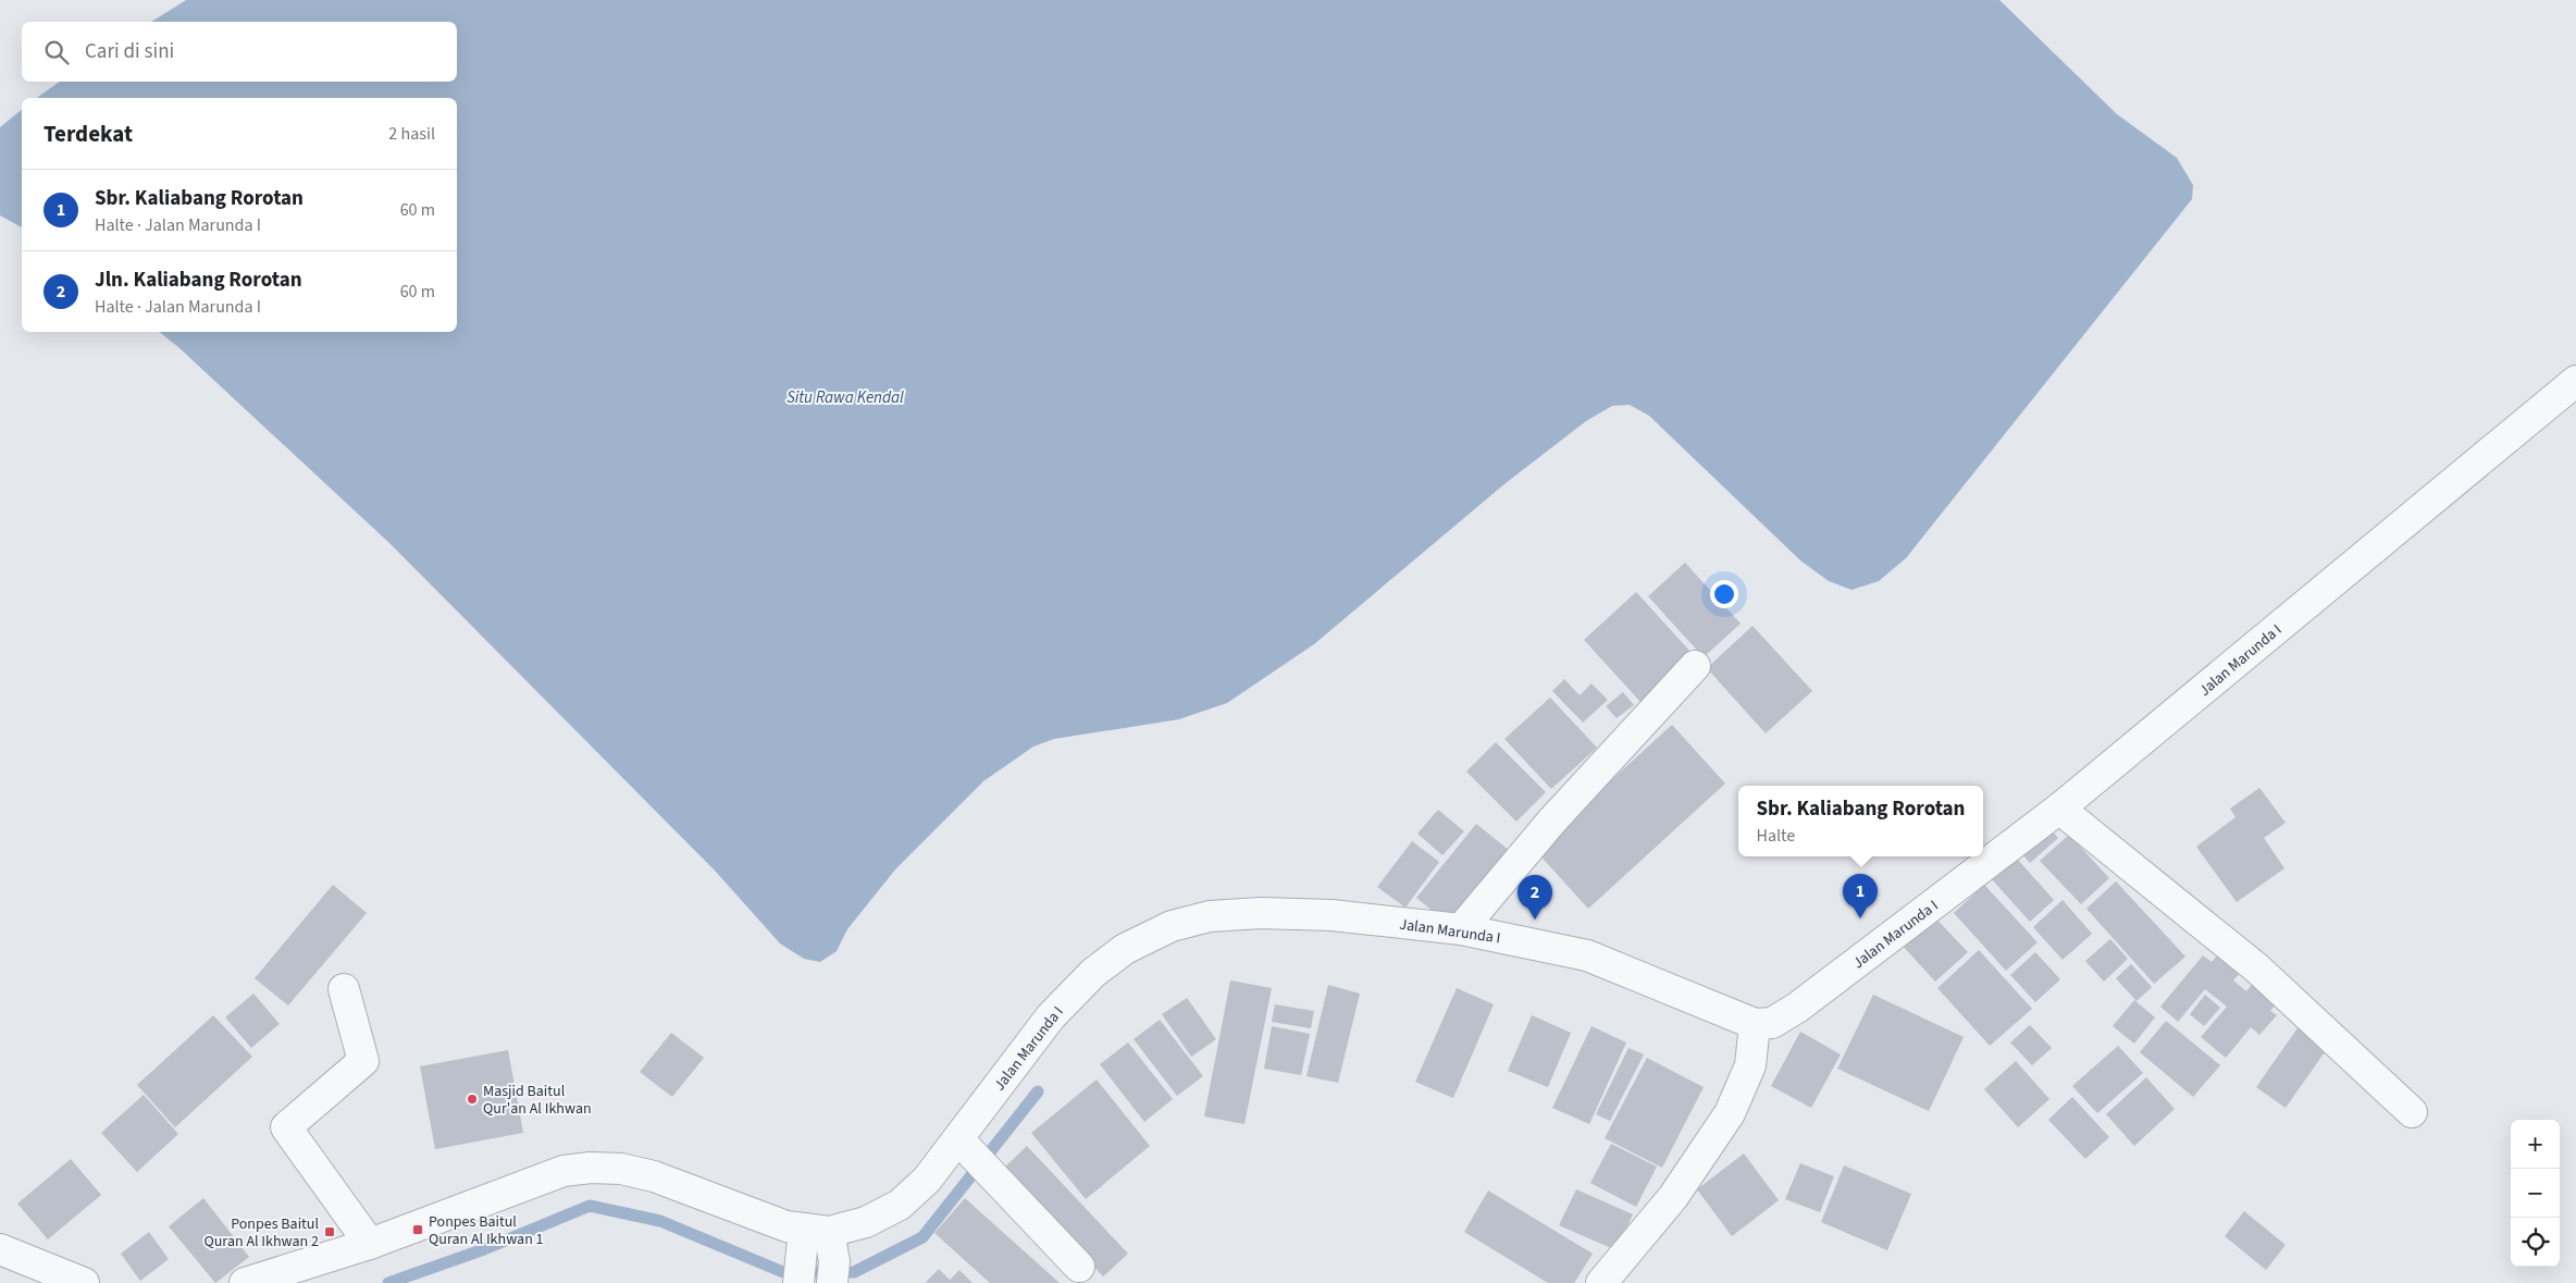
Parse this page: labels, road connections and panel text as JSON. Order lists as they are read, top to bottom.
{
  "streets": {
    "street": ["Jalan Marunda I"]
  },
  "water": ["Situ Rawa Kendal"],
  "places": {
    "other": ["Masjid Baitul Qur'an Al Ikhwan"],
    "transit": ["Ponpes Baitul Quran Al Ikhwan 1", "Ponpes Baitul Quran Al Ikhwan 2"]
  },
  "page": {
    "search": "Cari di sini",
    "heading": ["Terdekat", "2 hasil"],
    "list": [
      {
        "mark": "1",
        "name": "Sbr. Kaliabang Rorotan",
        "note": "Halte · Jalan Marunda I",
        "value": "60 m"
      },
      {
        "mark": "2",
        "name": "Jln. Kaliabang Rorotan",
        "note": "Halte · Jalan Marunda I",
        "value": "60 m"
      }
    ],
    "popup": ["Sbr. Kaliabang Rorotan", "Halte"],
    "pins": ["1", "2"],
    "map_buttons": ["+", "−"]
  }
}
